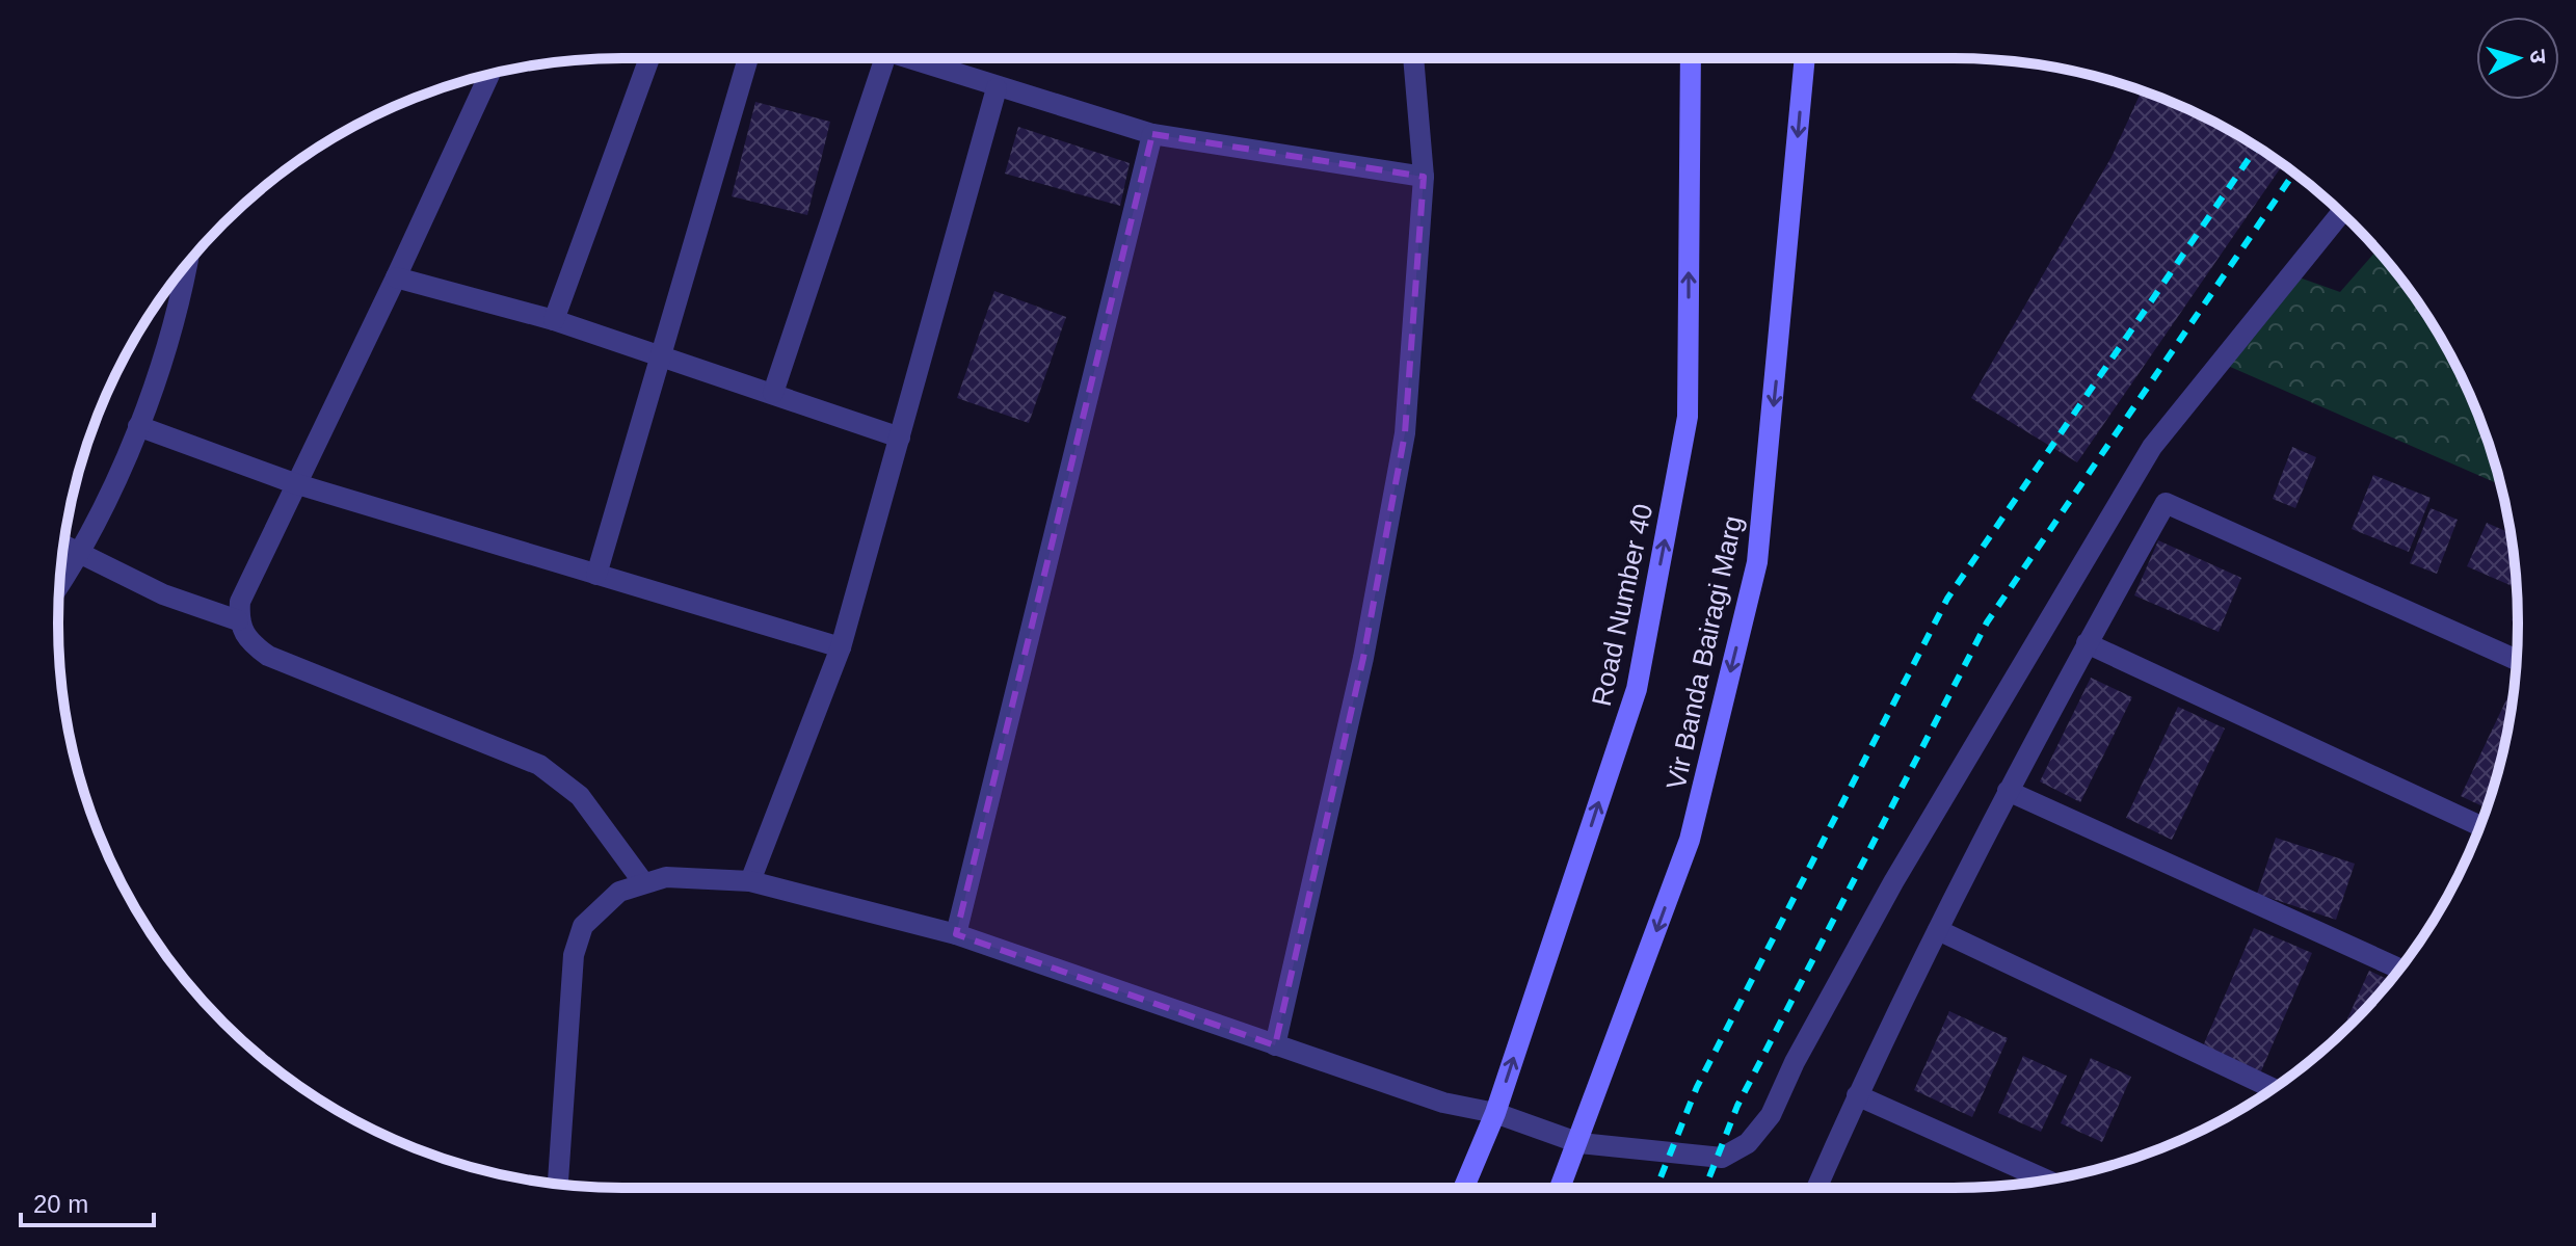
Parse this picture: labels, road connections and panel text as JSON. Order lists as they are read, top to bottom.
{
  "streets": {
    "main road": ["Road Number 40", "Vir Banda Bairagi Marg"]
  },
  "one_way": ["Road Number 40", "Vir Banda Bairagi Marg"],
  "scale_bar": "20 m",
  "north": "right"
}
